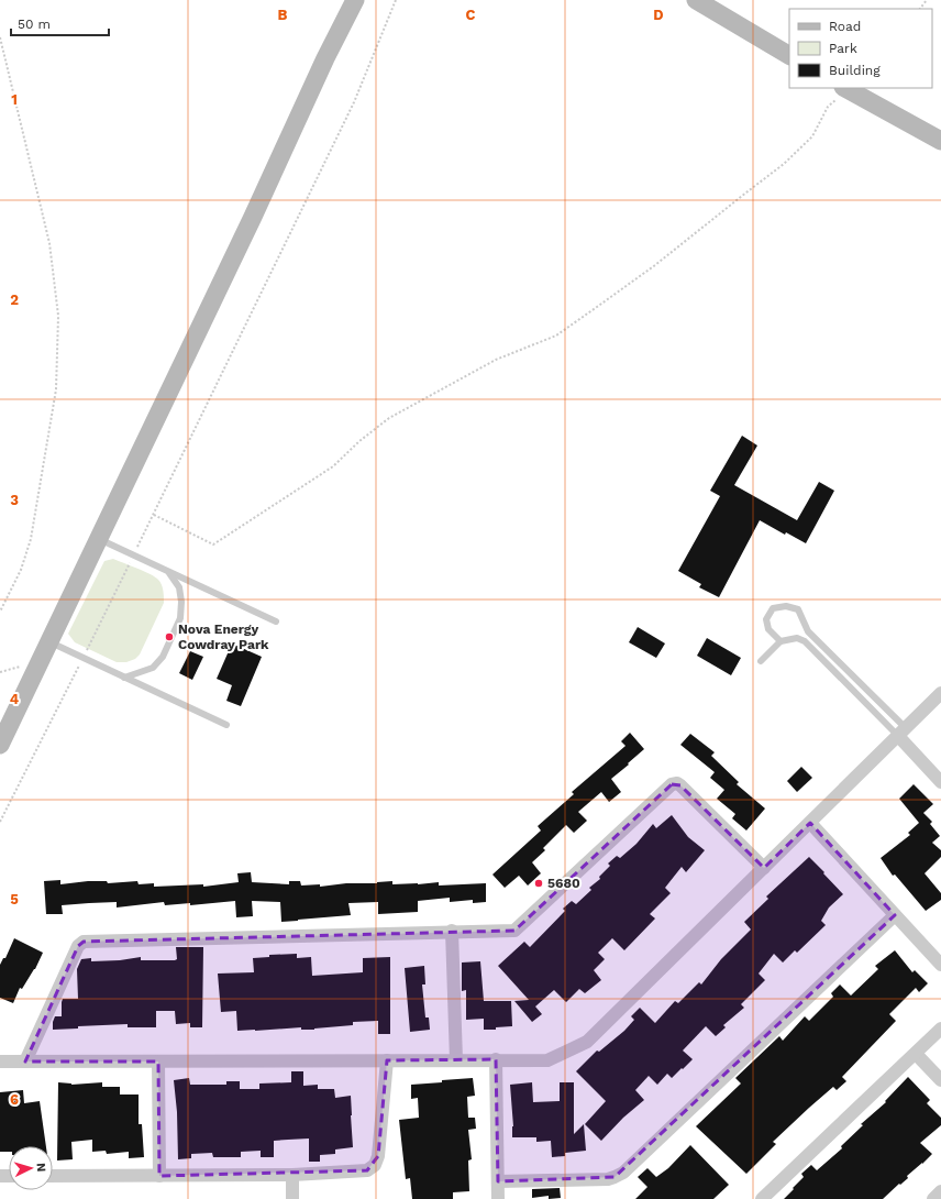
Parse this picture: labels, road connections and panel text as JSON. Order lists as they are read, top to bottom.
{
  "places": ["Nova Energy Cowdray Park", "5680"],
  "legend": ["Road", "Park", "Building"],
  "scale_bar": "50 m",
  "north": "right",
  "grid": {
    "columns": ["B", "C", "D"],
    "rows": [
      "1",
      "2",
      "3",
      "4",
      "5",
      "6"
    ]
  }
}
